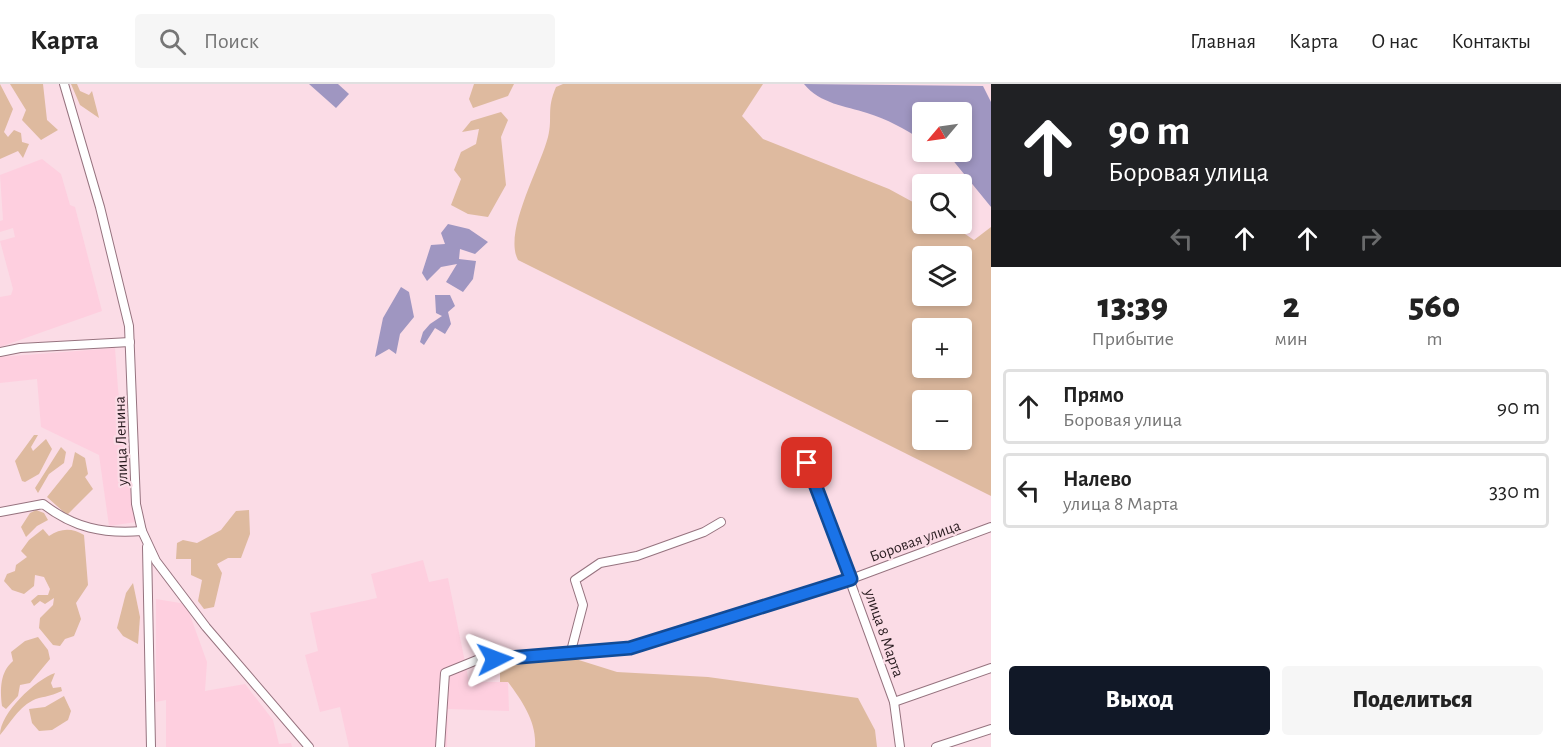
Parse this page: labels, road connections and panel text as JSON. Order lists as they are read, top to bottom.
{
  "streets": {
    "street": ["улица Ленина", "Боровая улица", "улица 8 Марта"]
  },
  "crossings": [
    ["Боровая улица", "улица 8 Марта"]
  ],
  "north": "bottom left",
  "page": {
    "header": "Карта",
    "search": "Поиск",
    "nav": [
      "Главная",
      "Карта",
      "О нас",
      "Контакты"
    ],
    "turn": ["90 m", "Боровая улица"],
    "map_buttons": ["+", "−"],
    "eta": [
      "13:39",
      "Прибытие",
      "2",
      "мин",
      "560",
      "m"
    ],
    "list": [
      {
        "name": "Прямо",
        "note": "Боровая улица",
        "value": "90 m"
      },
      {
        "name": "Налево",
        "note": "улица 8 Марта",
        "value": "330 m"
      }
    ],
    "buttons": ["Выход", "Поделиться"]
  }
}
